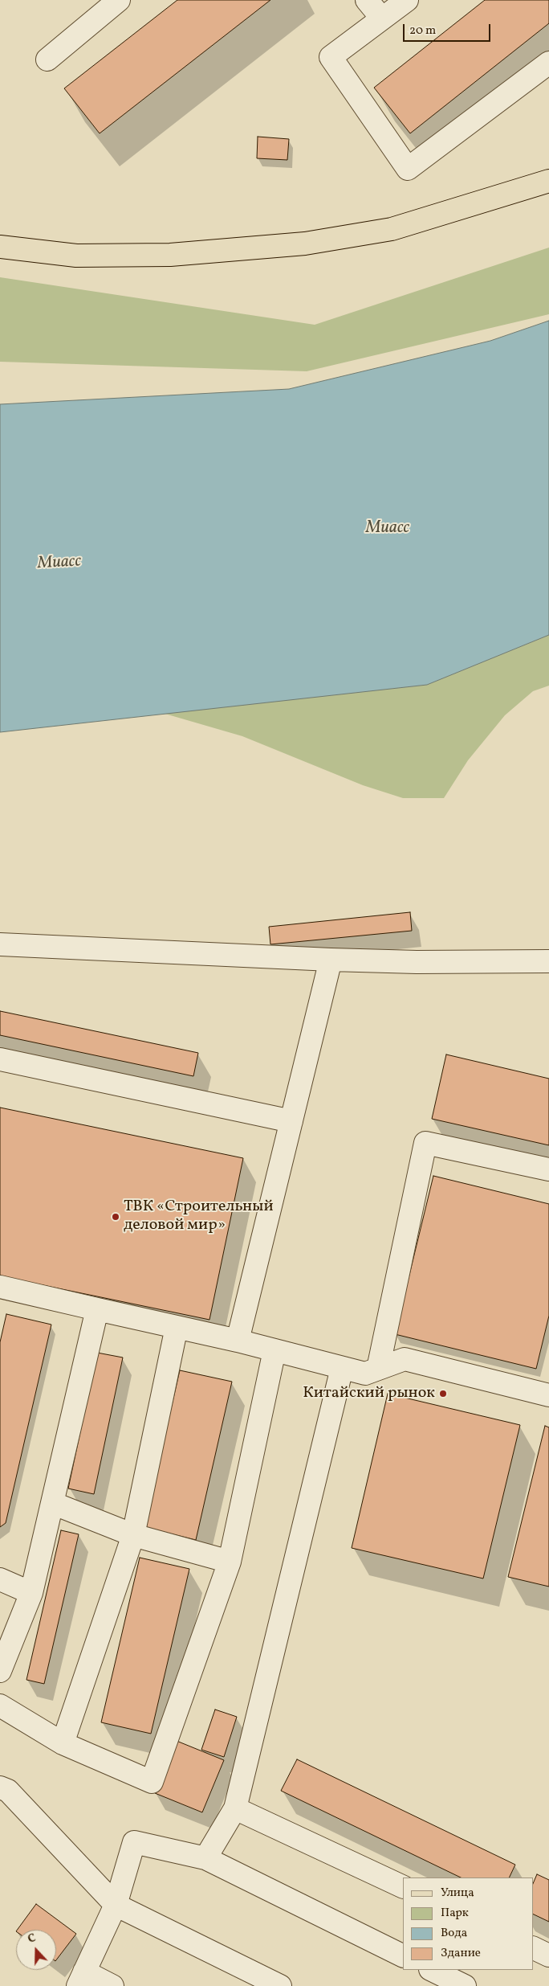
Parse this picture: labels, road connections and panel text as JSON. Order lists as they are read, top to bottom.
{
  "water": ["Миасс"],
  "places": ["ТВК «Строительный деловой мир»", "Китайский рынок"],
  "legend": [
    "Улица",
    "Парк",
    "Вода",
    "Здание"
  ],
  "scale_bar": "20 m",
  "north": "top"
}
